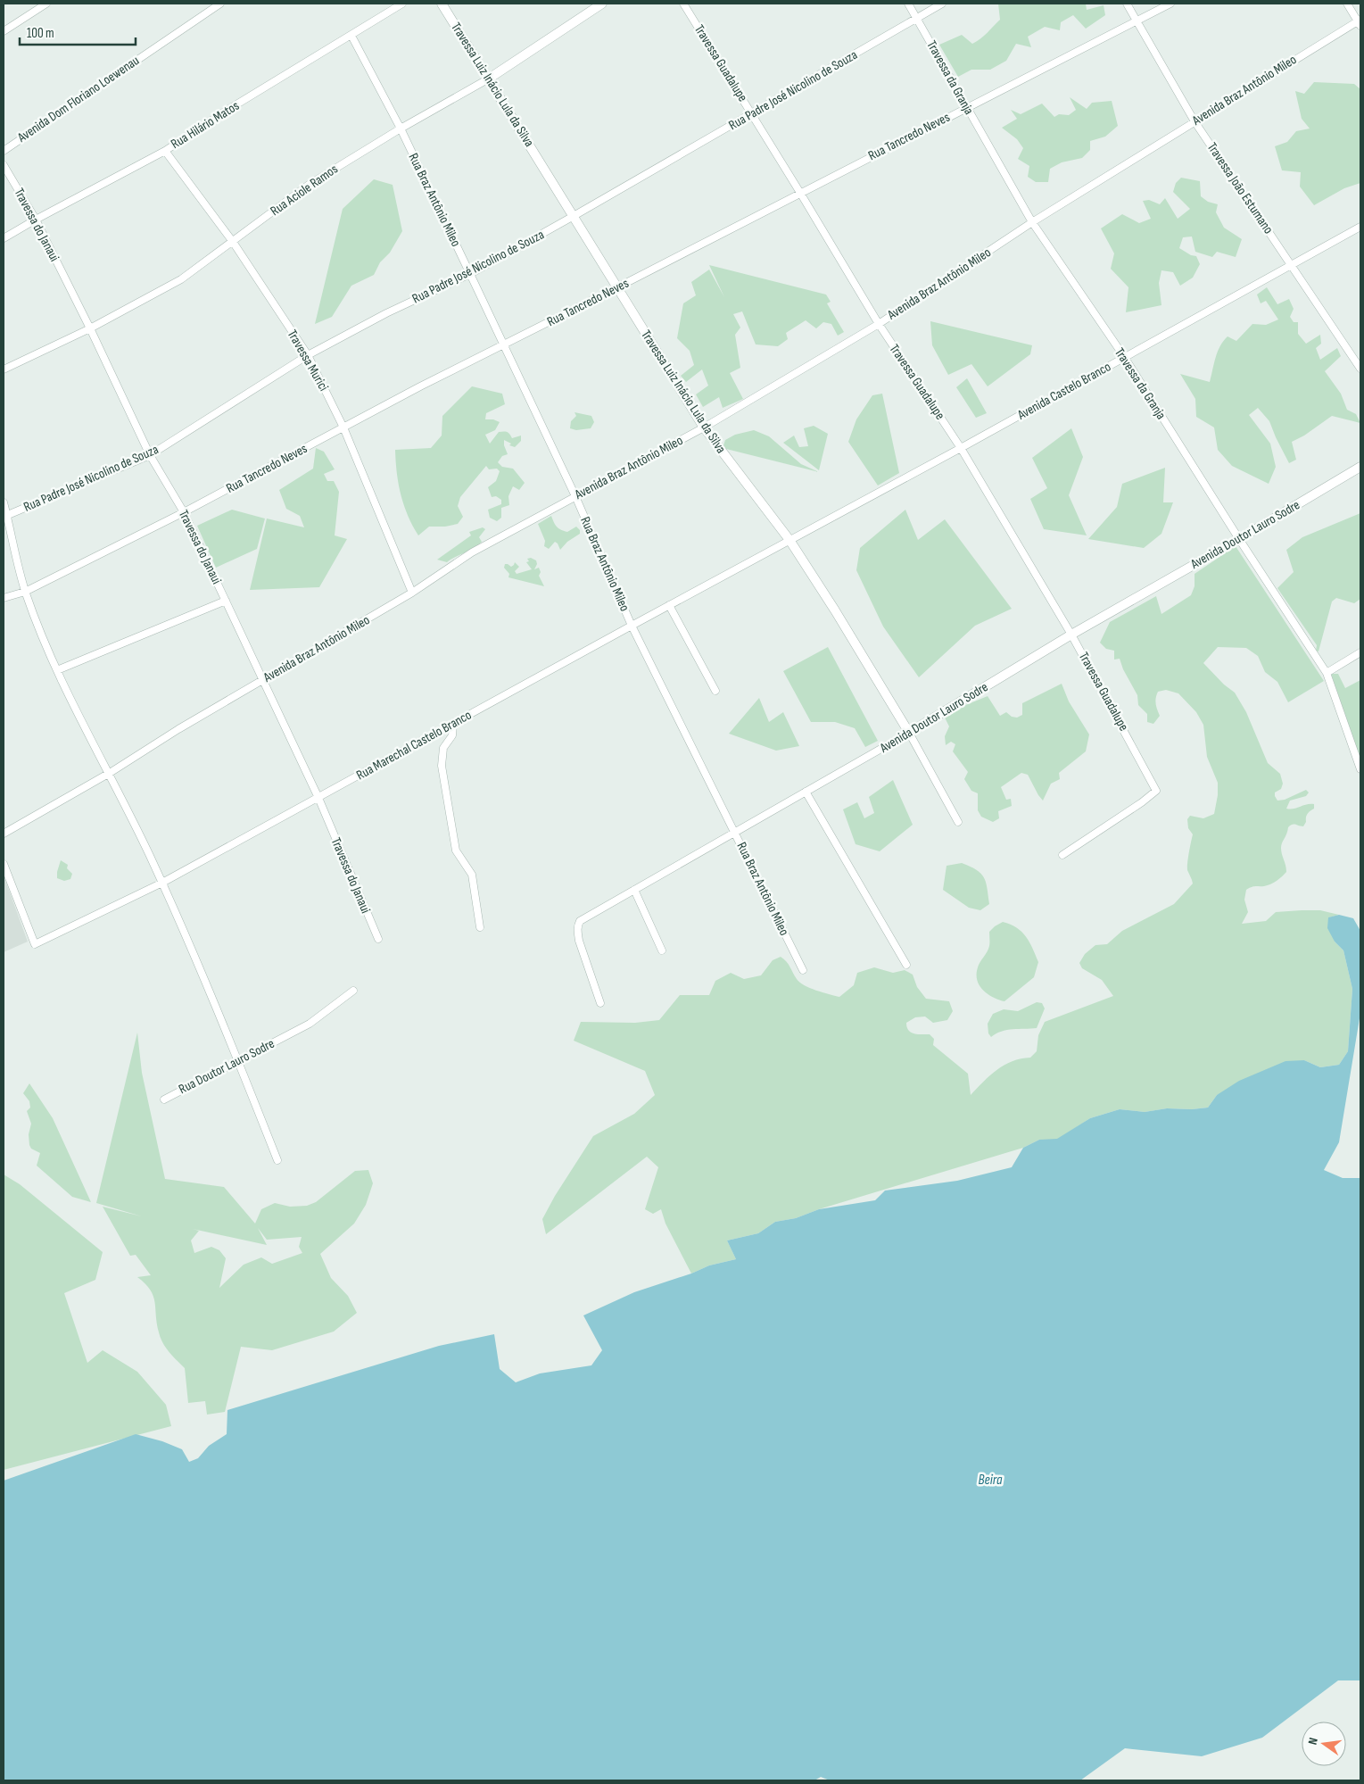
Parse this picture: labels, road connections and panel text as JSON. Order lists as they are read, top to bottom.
{
  "streets": {
    "street": [
      "Travessa Guadalupe",
      "Travessa da Granja",
      "Travessa Luiz Inácio Lula da Silva",
      "Rua Padre José Nicolino de Souza",
      "Avenida Braz Antônio Mileo",
      "Avenida Dom Floriano Loewenau",
      "Rua Hilário Matos",
      "Rua Tancredo Neves",
      "Travessa João Estumano",
      "Rua Aciole Ramos",
      "Rua Braz Antônio Mileo",
      "Travessa do Janaui",
      "Travessa Murici",
      "Avenida Castelo Branco",
      "Avenida Doutor Lauro Sodre",
      "Rua Marechal Castelo Branco",
      "Rua Doutor Lauro Sodre"
    ]
  },
  "crossings": [
    ["Travessa Guadalupe", "Rua Padre José Nicolino de Souza"],
    ["Travessa Guadalupe", "Avenida Braz Antônio Mileo"],
    ["Travessa Guadalupe", "Rua Tancredo Neves"],
    ["Travessa Guadalupe", "Avenida Castelo Branco"],
    ["Travessa Guadalupe", "Avenida Doutor Lauro Sodre"],
    ["Travessa da Granja", "Rua Padre José Nicolino de Souza"],
    ["Travessa da Granja", "Avenida Braz Antônio Mileo"],
    ["Travessa da Granja", "Rua Tancredo Neves"],
    ["Travessa da Granja", "Avenida Castelo Branco"],
    ["Travessa da Granja", "Avenida Doutor Lauro Sodre"],
    ["Travessa Luiz Inácio Lula da Silva", "Rua Padre José Nicolino de Souza"],
    ["Travessa Luiz Inácio Lula da Silva", "Avenida Braz Antônio Mileo"],
    ["Travessa Luiz Inácio Lula da Silva", "Rua Tancredo Neves"],
    ["Travessa Luiz Inácio Lula da Silva", "Rua Aciole Ramos"],
    ["Travessa Luiz Inácio Lula da Silva", "Avenida Castelo Branco"],
    ["Travessa Luiz Inácio Lula da Silva", "Avenida Doutor Lauro Sodre"],
    ["Travessa Luiz Inácio Lula da Silva", "Rua Marechal Castelo Branco"],
    ["Rua Padre José Nicolino de Souza", "Rua Braz Antônio Mileo"],
    ["Rua Padre José Nicolino de Souza", "Travessa do Janaui"],
    ["Rua Padre José Nicolino de Souza", "Travessa Murici"],
    ["Avenida Braz Antônio Mileo", "Travessa João Estumano"],
    ["Avenida Braz Antônio Mileo", "Rua Braz Antônio Mileo"],
    ["Avenida Braz Antônio Mileo", "Travessa do Janaui"],
    ["Avenida Braz Antônio Mileo", "Travessa Murici"],
    ["Rua Hilário Matos", "Rua Braz Antônio Mileo"],
    ["Rua Hilário Matos", "Travessa do Janaui"],
    ["Rua Hilário Matos", "Travessa Murici"],
    ["Rua Tancredo Neves", "Travessa João Estumano"],
    ["Rua Tancredo Neves", "Rua Braz Antônio Mileo"],
    ["Rua Tancredo Neves", "Travessa do Janaui"],
    ["Rua Tancredo Neves", "Travessa Murici"],
    ["Travessa João Estumano", "Avenida Castelo Branco"],
    ["Rua Aciole Ramos", "Rua Braz Antônio Mileo"],
    ["Rua Aciole Ramos", "Travessa do Janaui"],
    ["Rua Aciole Ramos", "Travessa Murici"],
    ["Rua Braz Antônio Mileo", "Avenida Doutor Lauro Sodre"],
    ["Rua Braz Antônio Mileo", "Rua Marechal Castelo Branco"],
    ["Travessa do Janaui", "Rua Marechal Castelo Branco"],
    ["Avenida Castelo Branco", "Rua Marechal Castelo Branco"]
  ],
  "water": ["Beira"],
  "scale_bar": "100 m",
  "north": "left"
}
